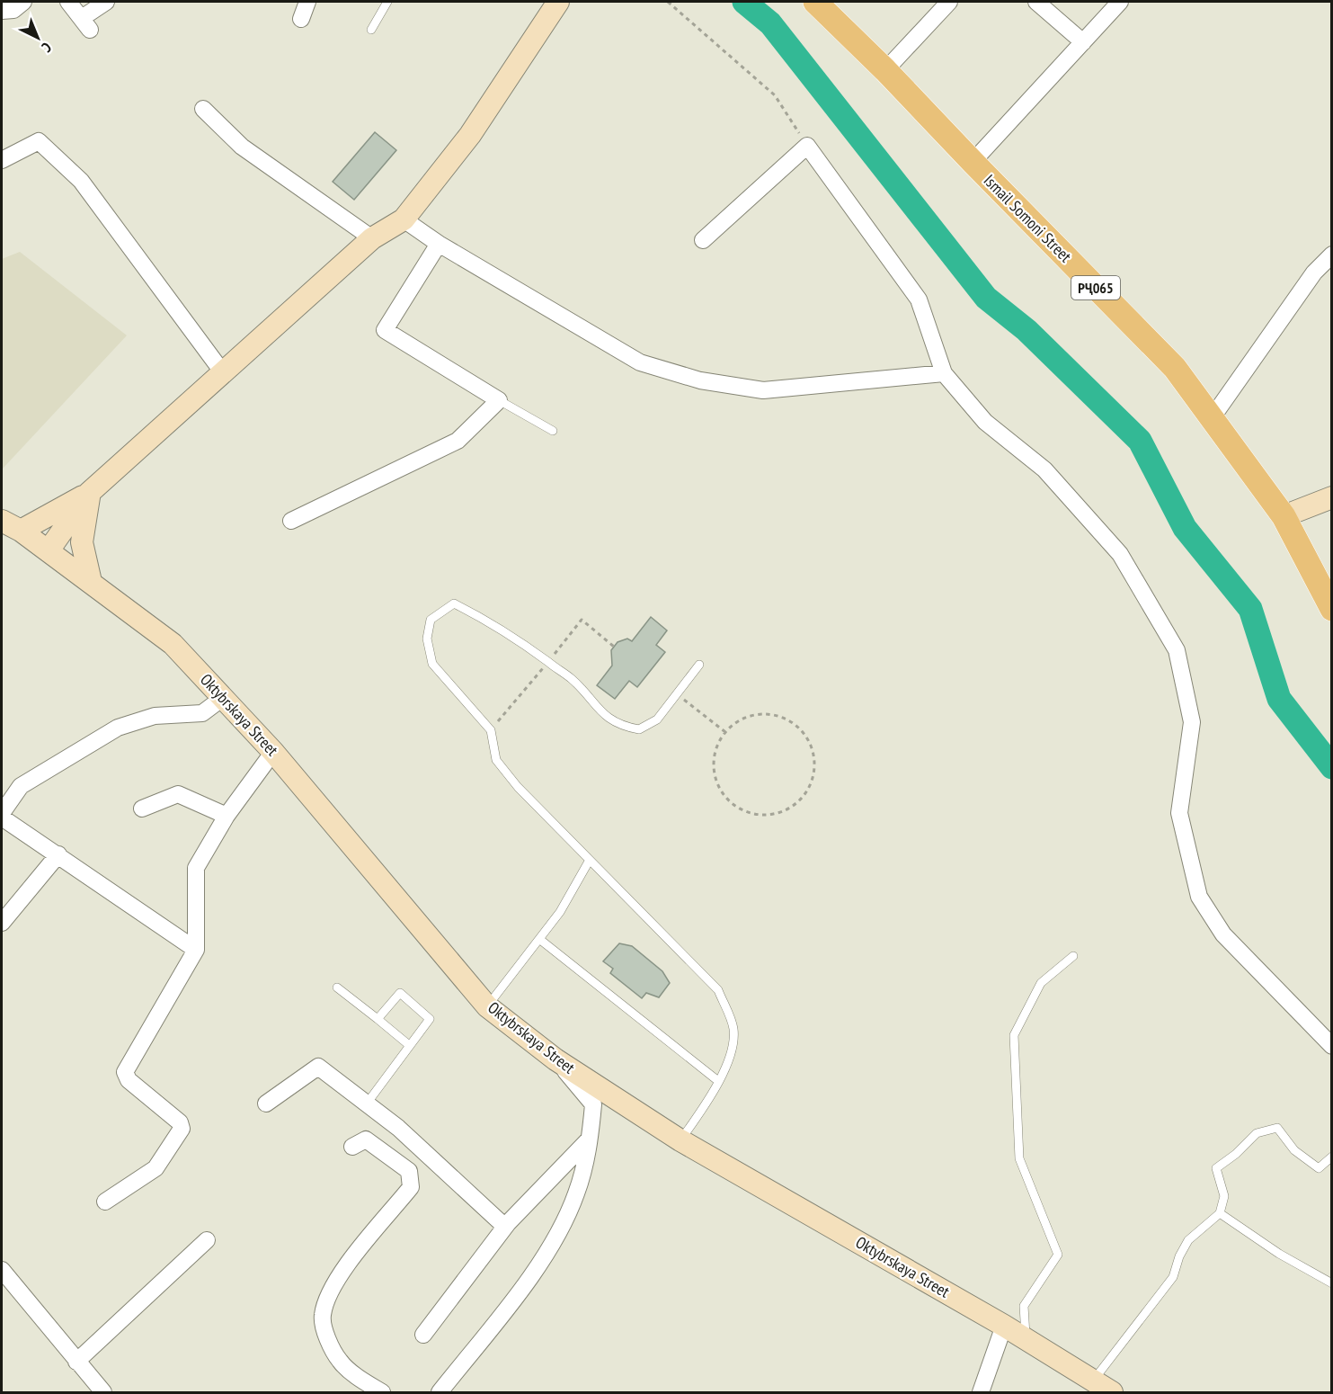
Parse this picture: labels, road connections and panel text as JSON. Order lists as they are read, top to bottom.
{
  "streets": {
    "main road": ["Ismail Somoni Street", "РҶ065", "Oktybrskaya Street"]
  },
  "north": "bottom right"
}
